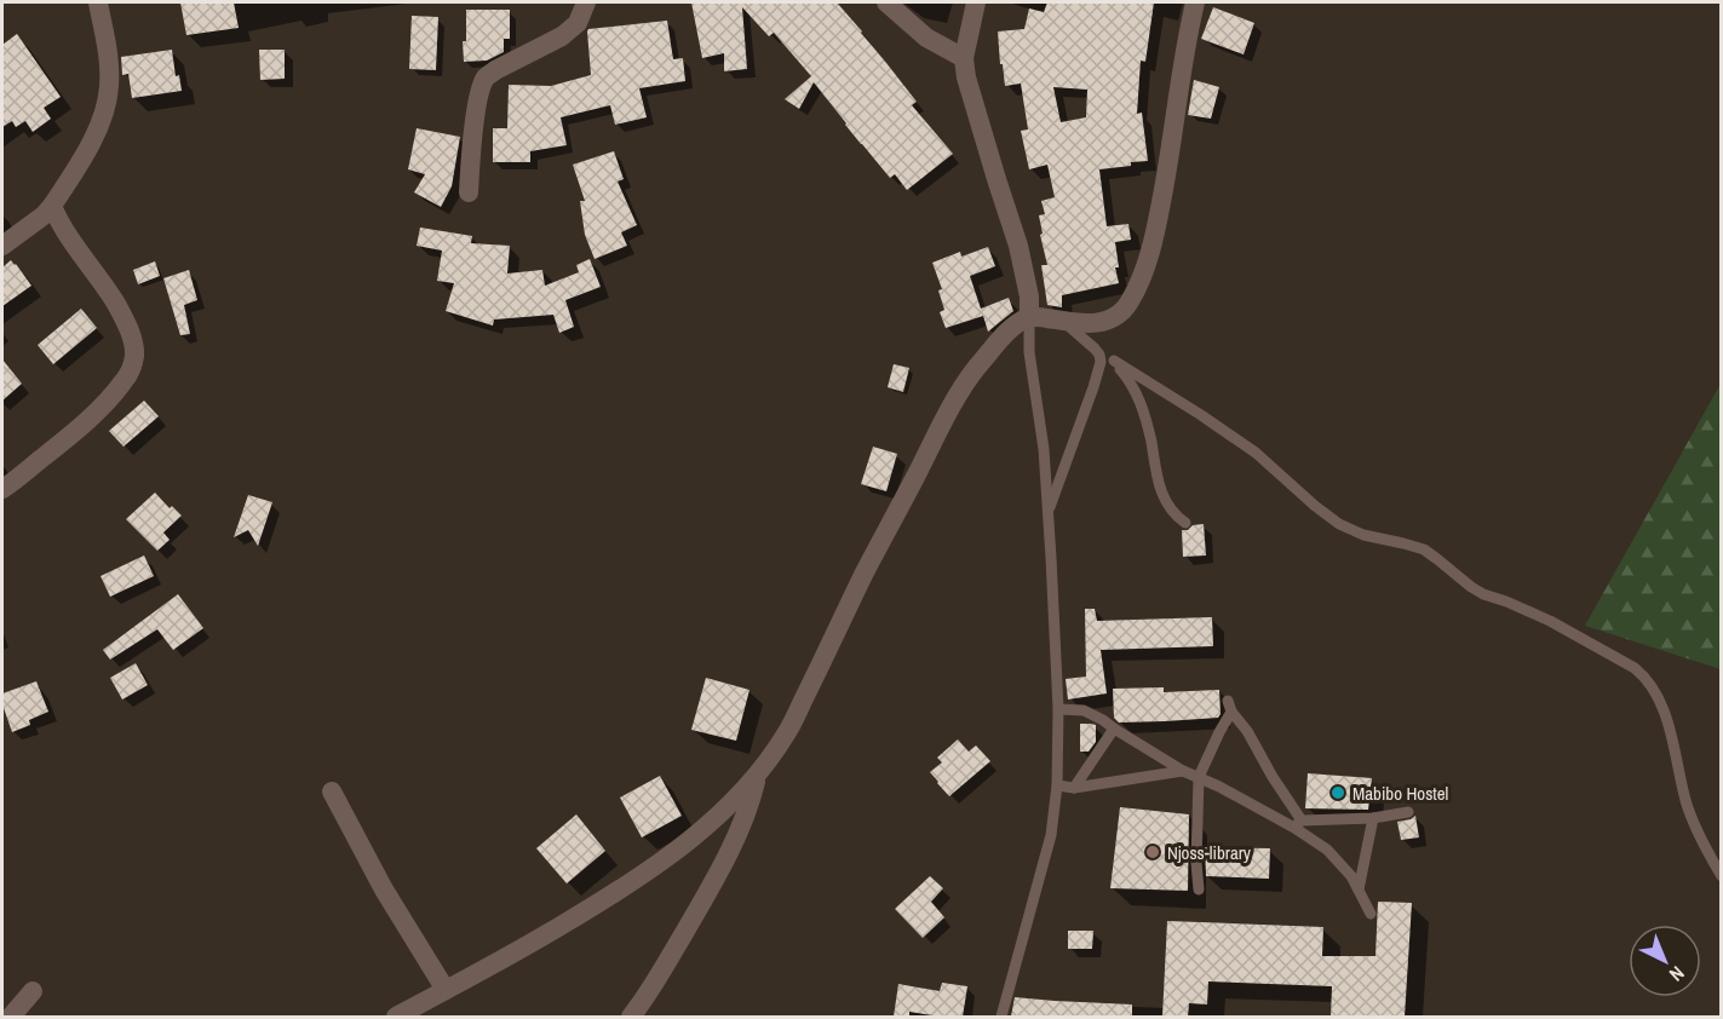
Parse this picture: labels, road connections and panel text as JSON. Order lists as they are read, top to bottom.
{
  "places": ["Mabibo Hostel", "Njoss-library"],
  "north": "bottom right"
}
